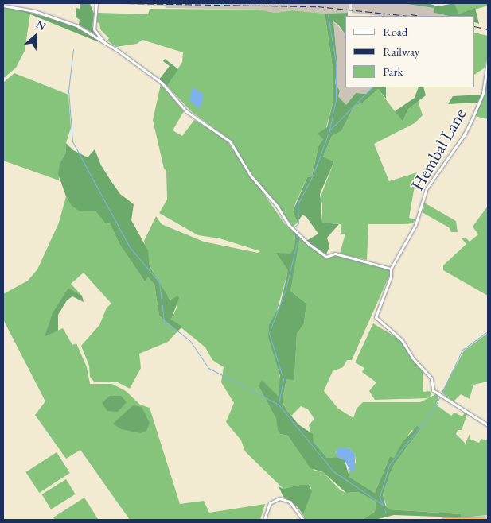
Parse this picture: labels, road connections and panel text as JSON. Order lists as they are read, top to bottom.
{
  "streets": {
    "street": ["Hembal Lane"]
  },
  "legend": ["Road", "Railway", "Park"],
  "north": "top right"
}
